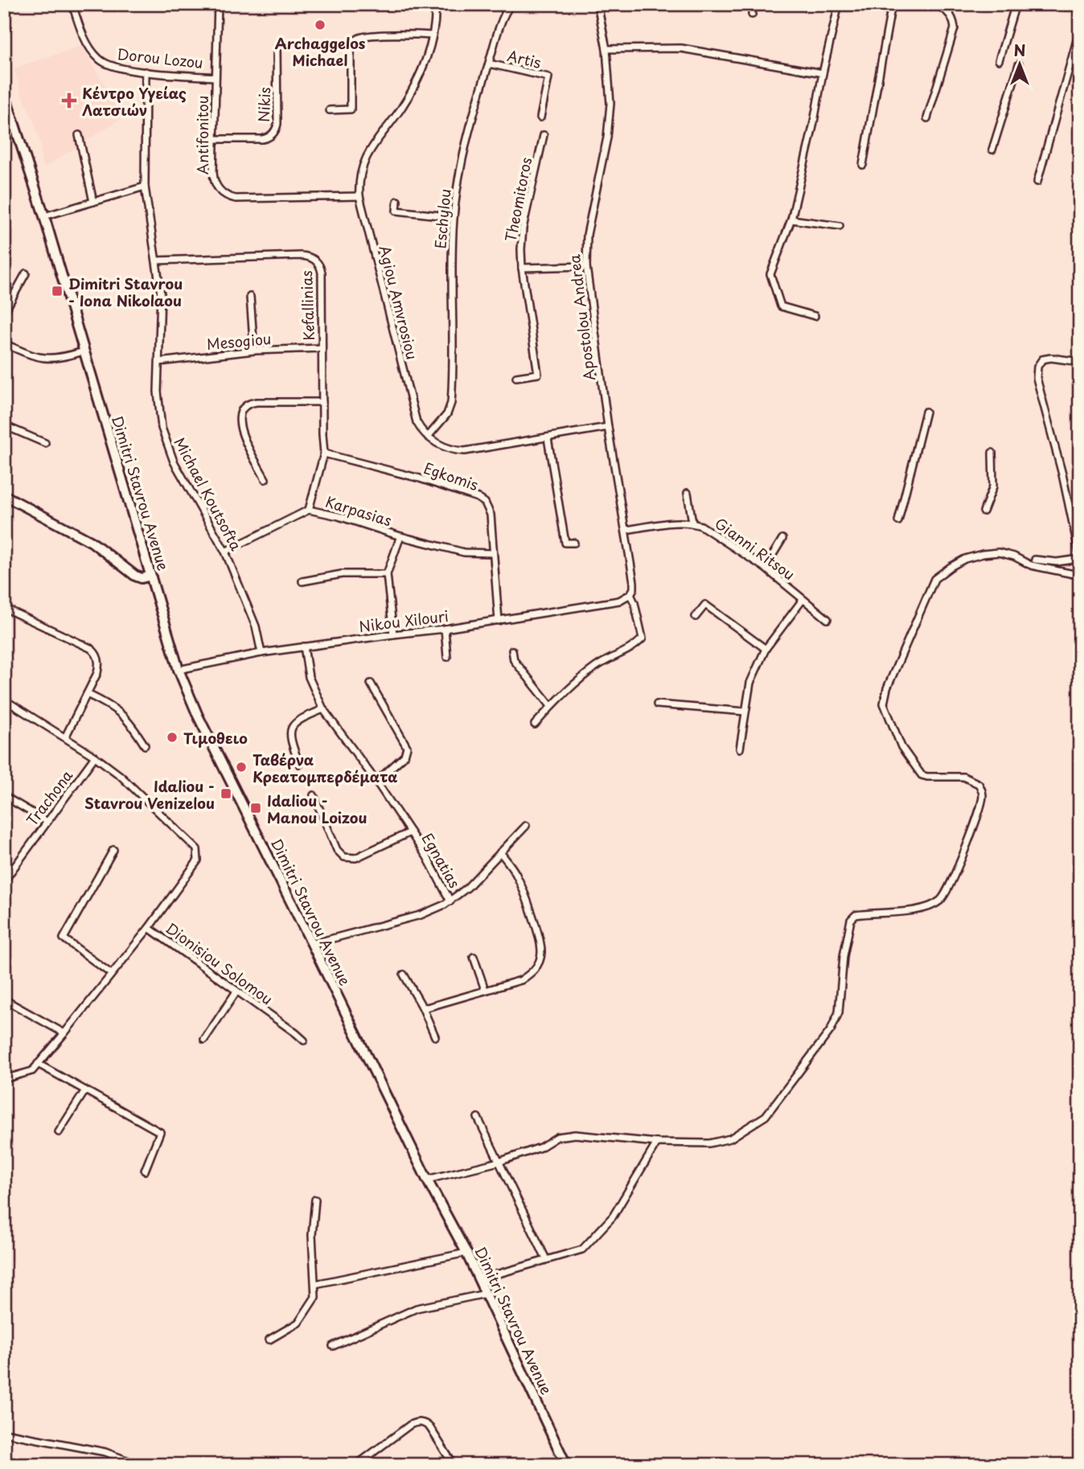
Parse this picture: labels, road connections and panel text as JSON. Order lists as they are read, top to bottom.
{
  "streets": {
    "main road": ["Dimitri Stavrou Avenue"],
    "street": [
      "Dorou Lozou",
      "Artis",
      "Nikis",
      "Antifonitou",
      "Theomitoros",
      "Eschylou",
      "Agiou Amvrosiou",
      "Kefallinias",
      "Apostolou Andrea",
      "Mesogiou",
      "Egkomis",
      "Michael Koutsofta",
      "Karpasias",
      "Gianni Ritsou",
      "Nikou Xilouri",
      "Trachona",
      "Egnatias",
      "Dionisiou Solomou"
    ]
  },
  "crossings": [
    ["Dorou Lozou", "Antifonitou"],
    ["Dorou Lozou", "Michael Koutsofta"],
    ["Artis", "Eschylou"],
    ["Nikis", "Antifonitou"],
    ["Antifonitou", "Agiou Amvrosiou"],
    ["Eschylou", "Agiou Amvrosiou"],
    ["Kefallinias", "Mesogiou"],
    ["Kefallinias", "Egkomis"],
    ["Kefallinias", "Michael Koutsofta"],
    ["Kefallinias", "Karpasias"],
    ["Apostolou Andrea", "Gianni Ritsou"],
    ["Apostolou Andrea", "Nikou Xilouri"],
    ["Mesogiou", "Michael Koutsofta"],
    ["Egkomis", "Karpasias"],
    ["Egkomis", "Nikou Xilouri"],
    ["Dimitri Stavrou Avenue", "Nikou Xilouri"],
    ["Michael Koutsofta", "Karpasias"],
    ["Michael Koutsofta", "Nikou Xilouri"],
    ["Nikou Xilouri", "Egnatias"],
    ["Trachona", "Dionisiou Solomou"]
  ],
  "places": {
    "other": ["Archaggelos Michael", "Τιμοθειο", "Ταβέρνα Κρεατομπερδέματα"],
    "health": ["Κέντρο Υγείας Λατσιών"],
    "transit": ["Dimitri Stavrou - Iona Nikolaou", "Idaliou - Stavrou Venizelou", "Idaliou - Manou Loizou"]
  },
  "north": "top"
}
